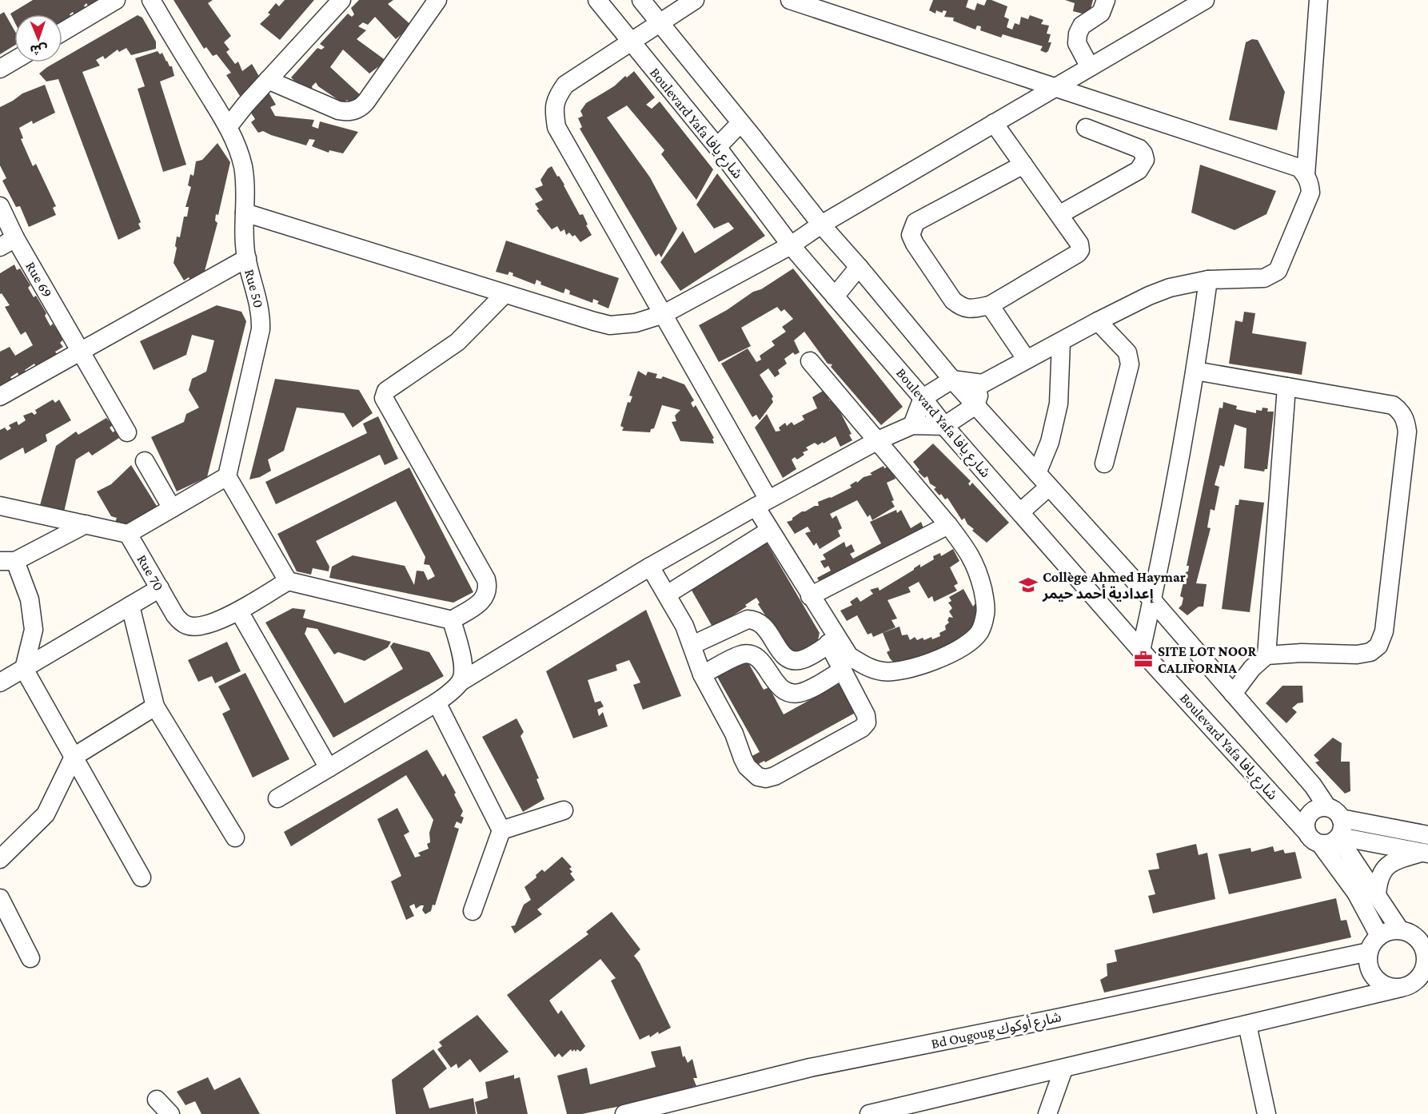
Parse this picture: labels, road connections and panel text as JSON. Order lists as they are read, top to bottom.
{
  "streets": {
    "street": [
      "Boulevard Yafa شارع يافا",
      "Rue 69",
      "Rue 50",
      "Rue 70",
      "Bd Ougoug شارع أوكوك"
    ]
  },
  "places": {
    "school or university": ["Collège Ahmed Haymar إعدادية أحمد حيمر"],
    "office": ["SITE LOT NOOR CALIFORNIA"]
  },
  "north": "bottom"
}
